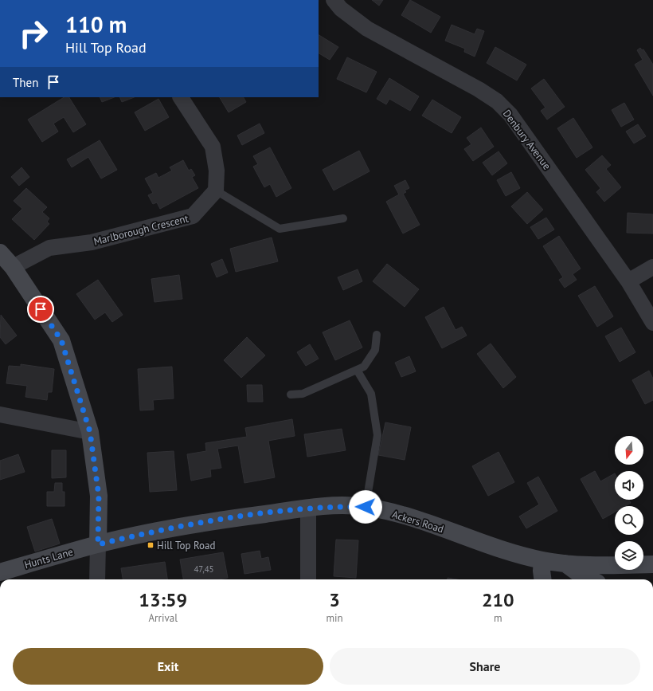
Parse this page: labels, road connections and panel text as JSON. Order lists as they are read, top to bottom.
{
  "streets": {
    "street": [
      "Denbury Avenue",
      "Marlborough Crescent",
      "Ackers Road",
      "Hunts Lane"
    ]
  },
  "crossings": [
    ["Ackers Road", "Hunts Lane"]
  ],
  "places": {
    "transit": ["Hill Top Road"]
  },
  "house_numbers": ["47,45"],
  "north": "bottom",
  "page": {
    "turn": ["110 m", "Hill Top Road"],
    "then": "Then",
    "eta": [
      "13:59",
      "Arrival",
      "3",
      "min",
      "210",
      "m"
    ],
    "buttons": ["Exit", "Share"]
  }
}
